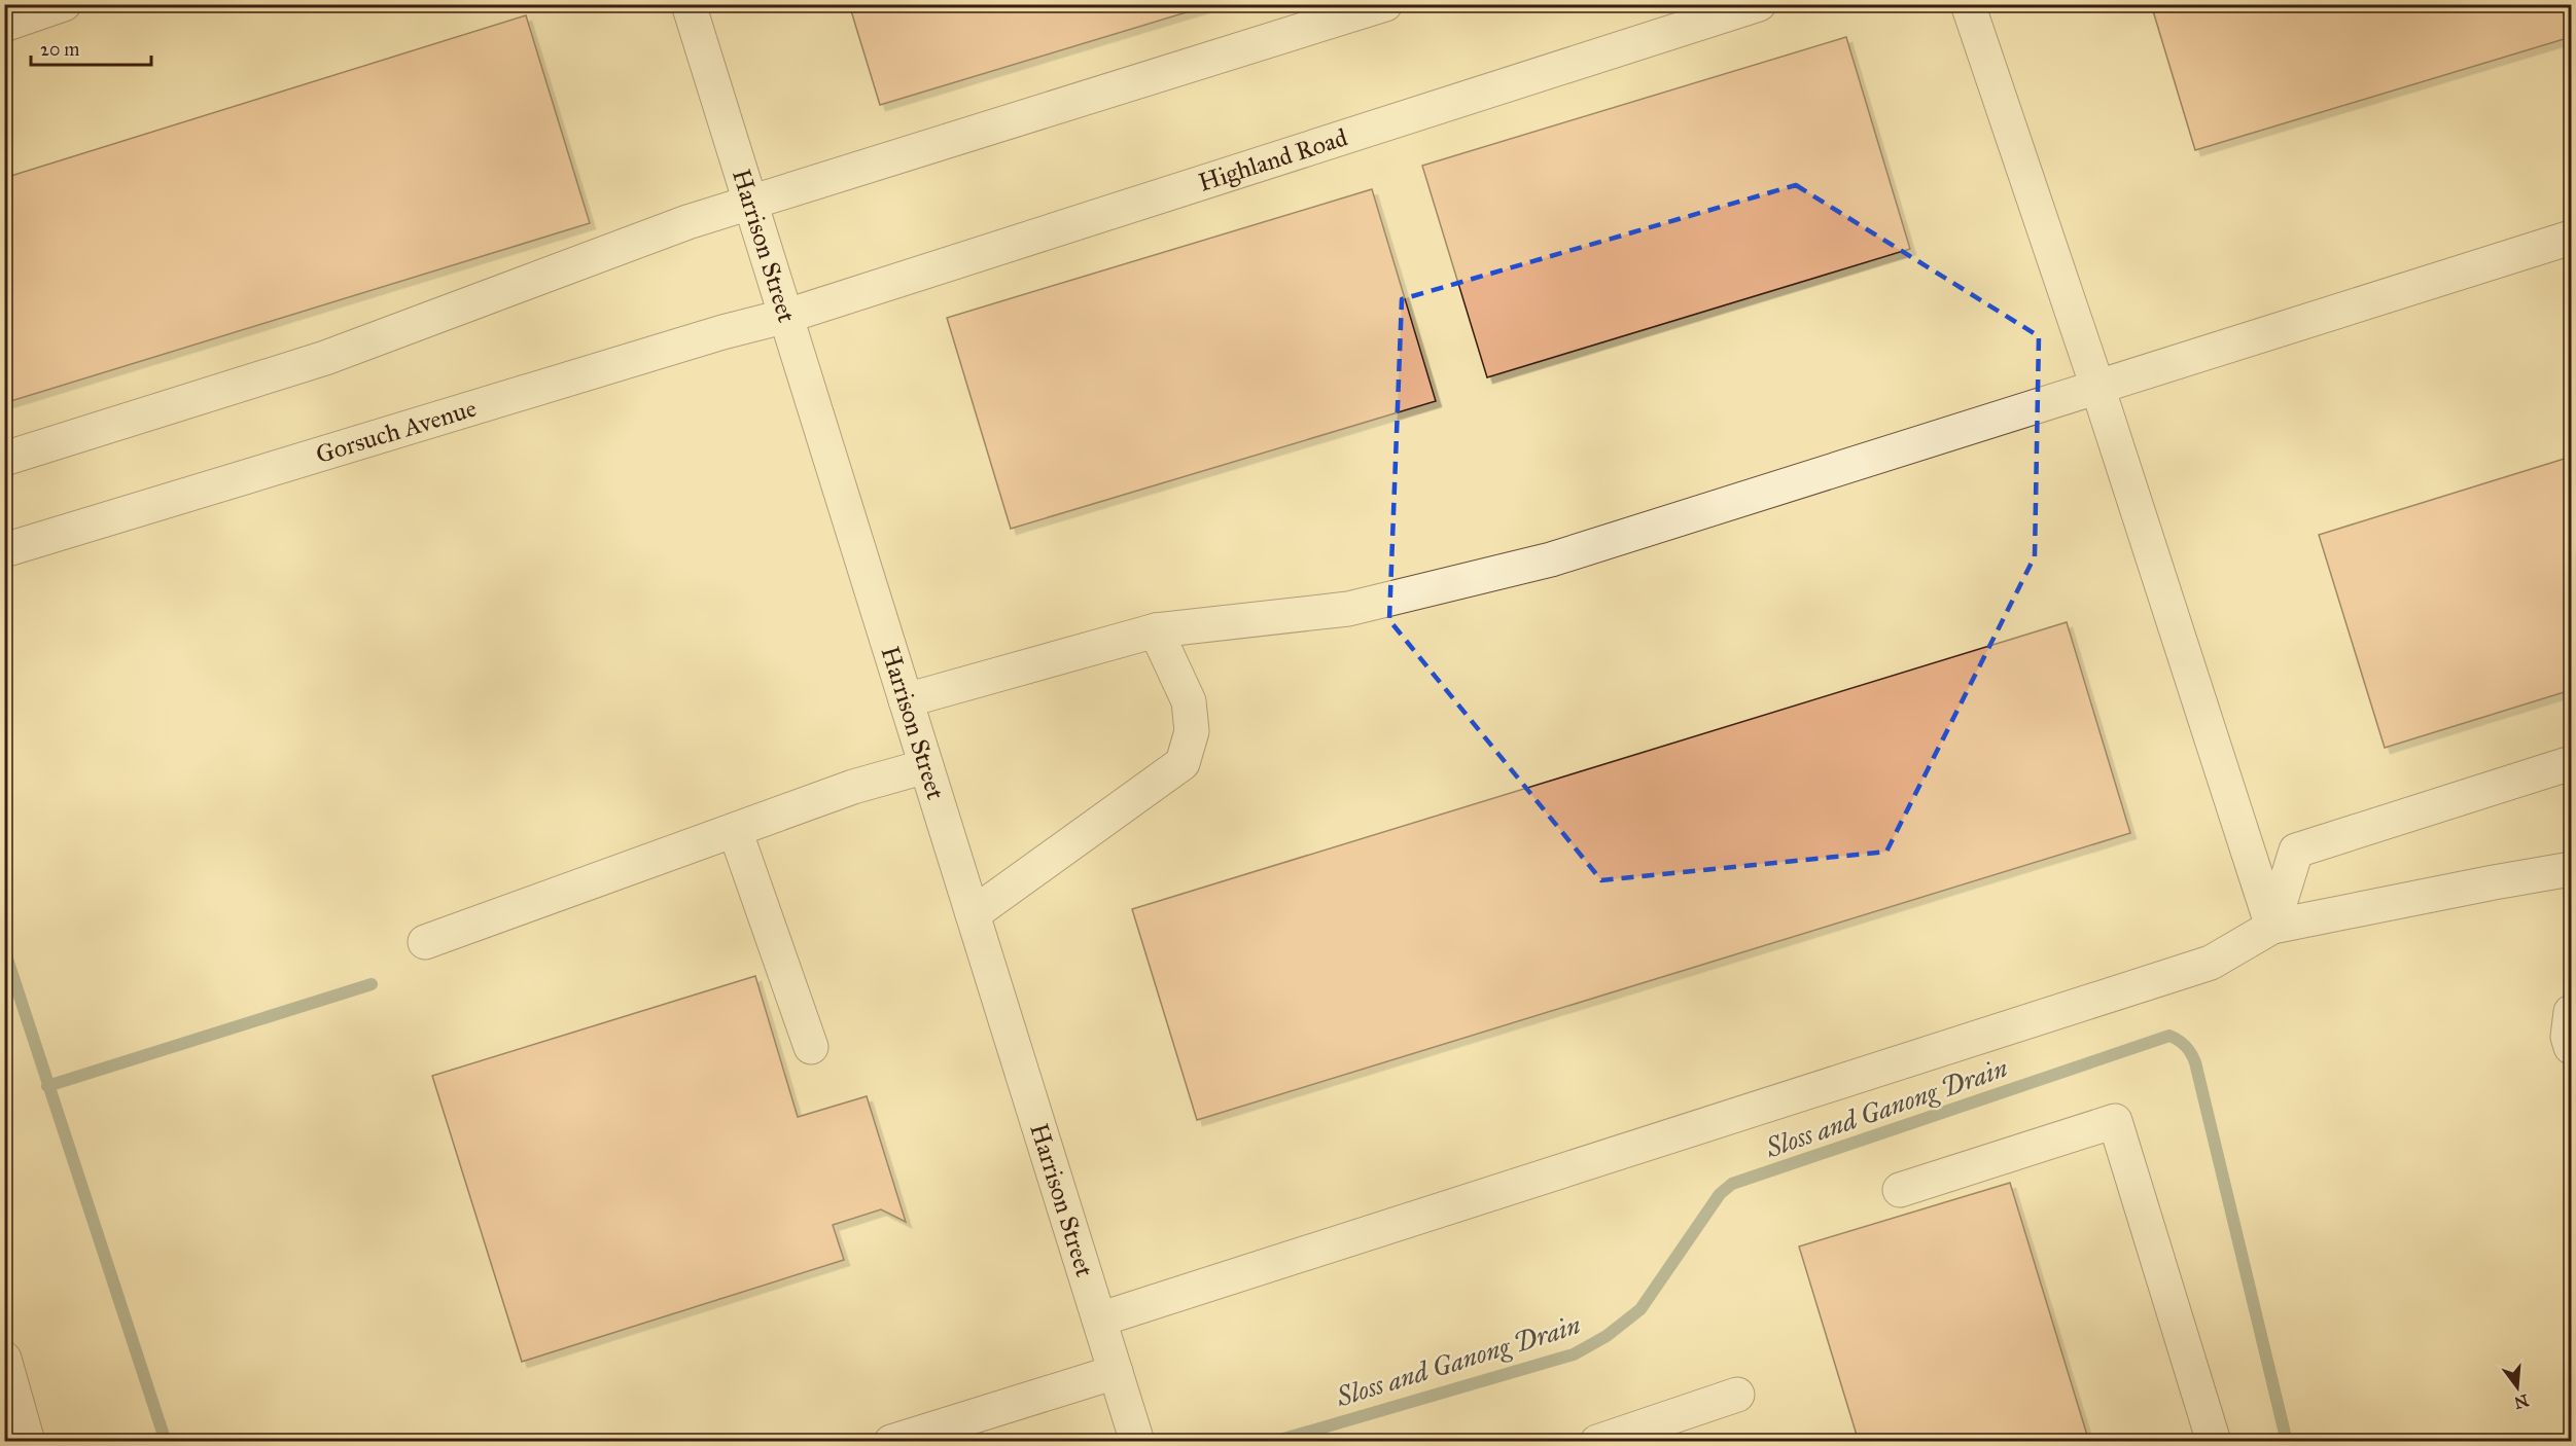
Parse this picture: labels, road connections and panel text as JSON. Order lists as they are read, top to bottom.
{
  "streets": {
    "street": ["Highland Road", "Harrison Street", "Gorsuch Avenue"]
  },
  "crossings": [
    ["Highland Road", "Harrison Street"],
    ["Highland Road", "Gorsuch Avenue"],
    ["Harrison Street", "Gorsuch Avenue"]
  ],
  "water": ["Sloss and Ganong Drain"],
  "scale_bar": "20 m",
  "north": "bottom"
}
